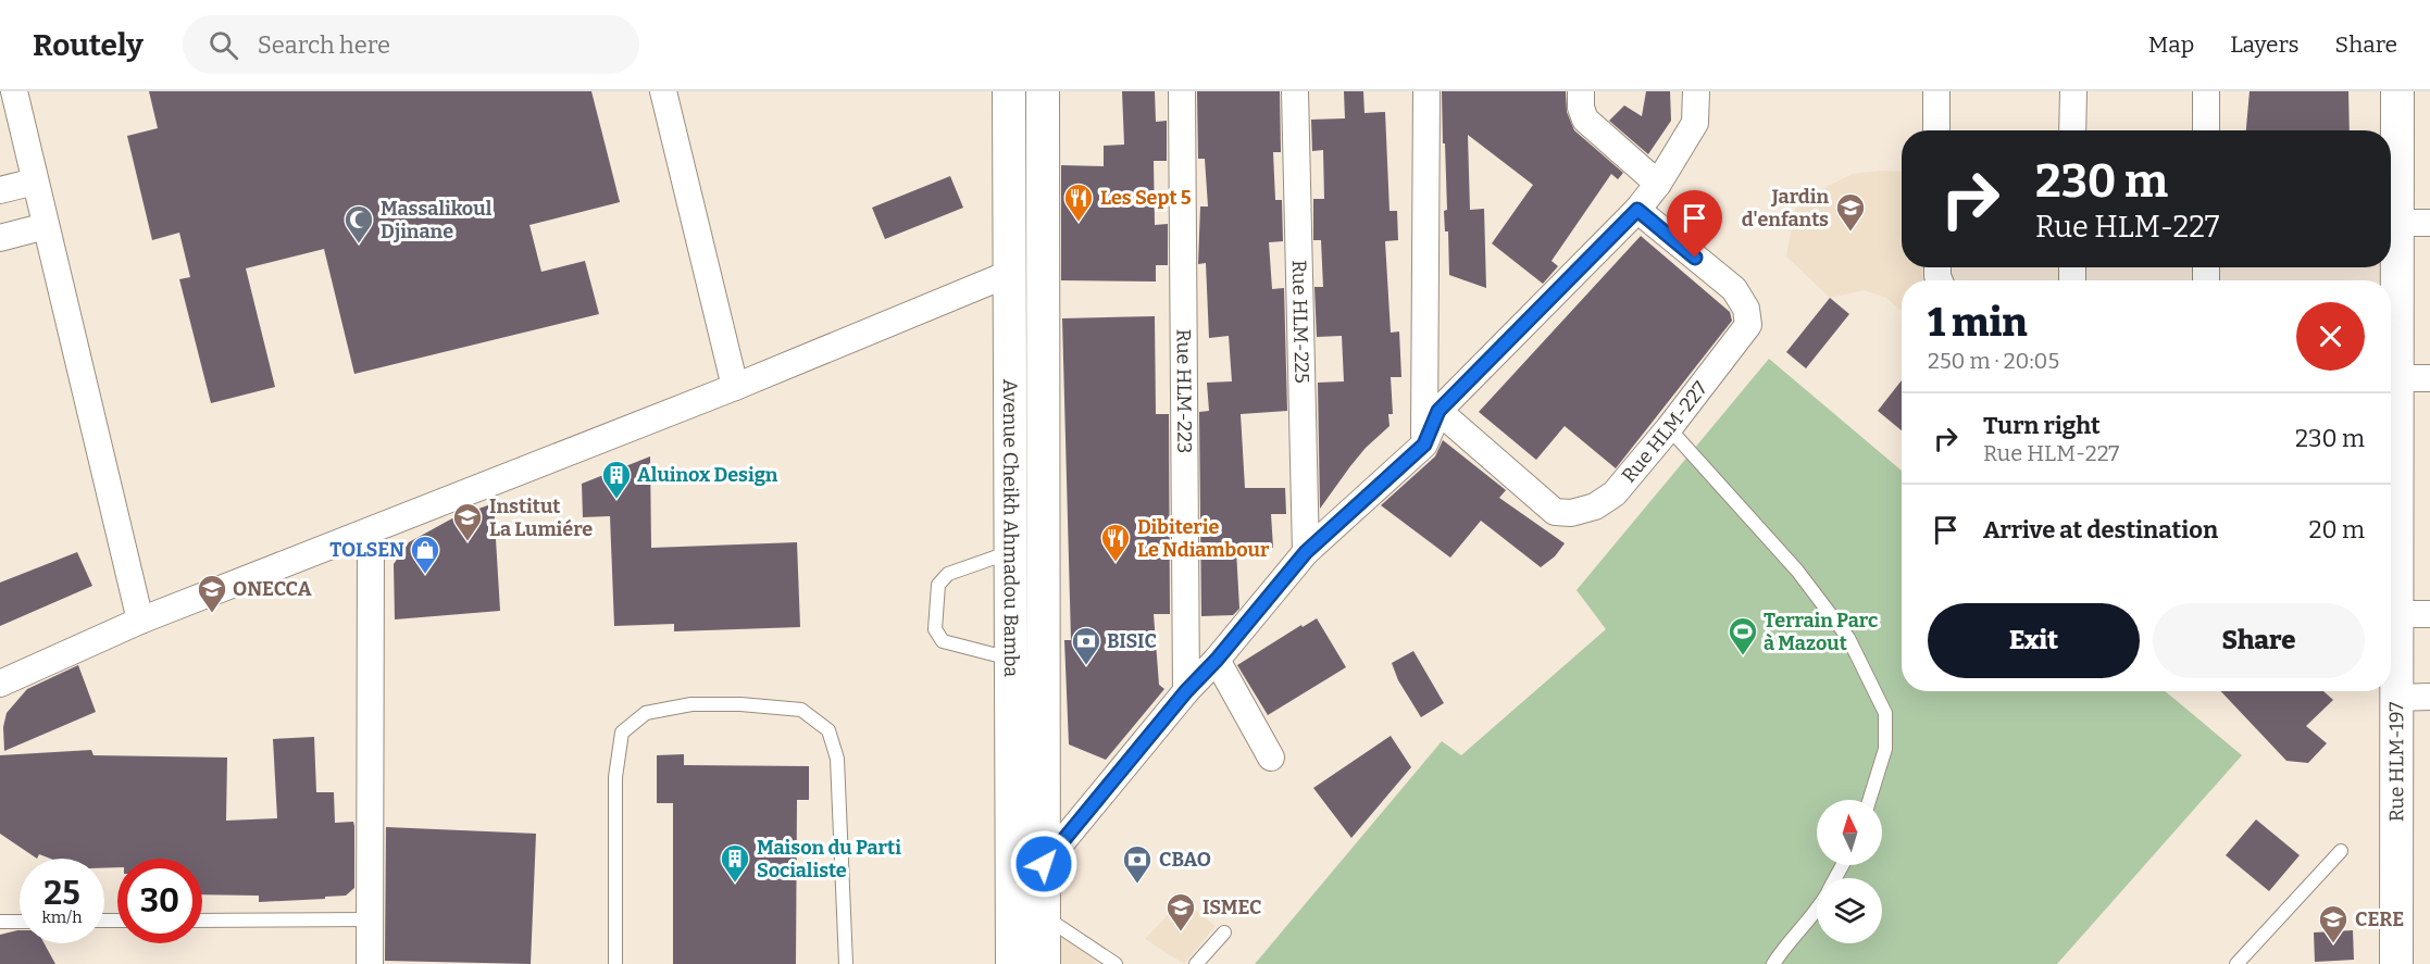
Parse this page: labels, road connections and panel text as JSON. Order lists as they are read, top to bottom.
{
  "streets": {
    "street": [
      "Rue HLM-225",
      "Rue HLM-223",
      "Rue HLM-227",
      "Avenue Cheikh Ahmadou Bamba",
      "Rue HLM-197"
    ]
  },
  "places": {
    "restaurant": ["Les Sept 5", "Dibiterie Le Ndiambour"],
    "school or university": [
      "Jardin d'enfants",
      "Institut La Lumiére",
      "ONECCA",
      "ISMEC",
      "CERE"
    ],
    "mosque": ["Massalikoul Djinane"],
    "building": ["Aluinox Design", "Maison du Parti Socialiste"],
    "shop": ["TOLSEN"],
    "sports": ["Terrain Parc à Mazout"],
    "bank": ["BISIC", "CBAO"]
  },
  "north": "top",
  "page": {
    "header": "Routely",
    "search": "Search here",
    "nav": ["Map", "Layers", "Share"],
    "turn": ["230 m", "Rue HLM-227"],
    "heading": ["1 min", "250 m · 20:05"],
    "list": [
      {
        "name": "Turn right",
        "note": "Rue HLM-227",
        "value": "230 m"
      },
      {
        "name": "Arrive at destination",
        "value": "20 m"
      }
    ],
    "buttons": ["Exit", "Share"],
    "speed": "25 km/h",
    "limit": "30"
  }
}
